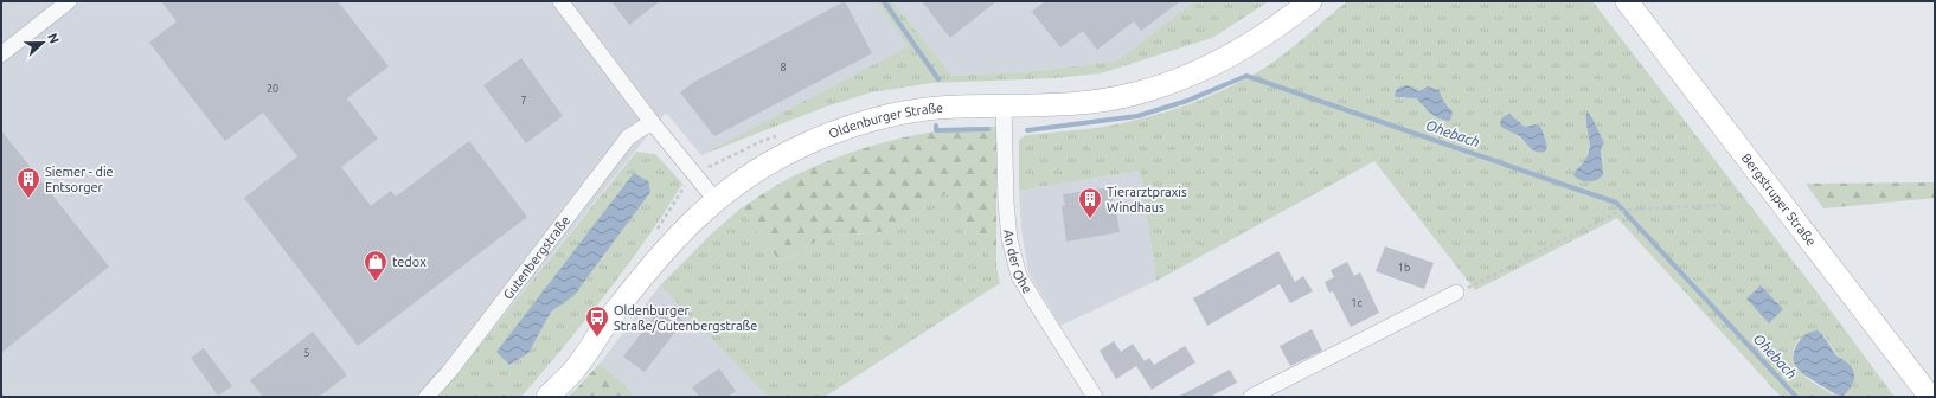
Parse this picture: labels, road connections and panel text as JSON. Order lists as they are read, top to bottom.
{
  "streets": {
    "main road": ["Oldenburger Straße", "Bergstruper Straße"],
    "street": ["Gutenbergstraße", "An der Ohe"]
  },
  "crossings": [
    ["Oldenburger Straße", "An der Ohe"]
  ],
  "water": ["Ohebach"],
  "places": {
    "building": ["Siemer - die Entsorger", "Tierarztpraxis Windhaus"],
    "shop": ["tedox"],
    "bus stop": ["Oldenburger Straße/Gutenbergstraße"]
  },
  "house_numbers": [
    "8",
    "20",
    "7",
    "1b",
    "1c",
    "5"
  ],
  "north": "right"
}
